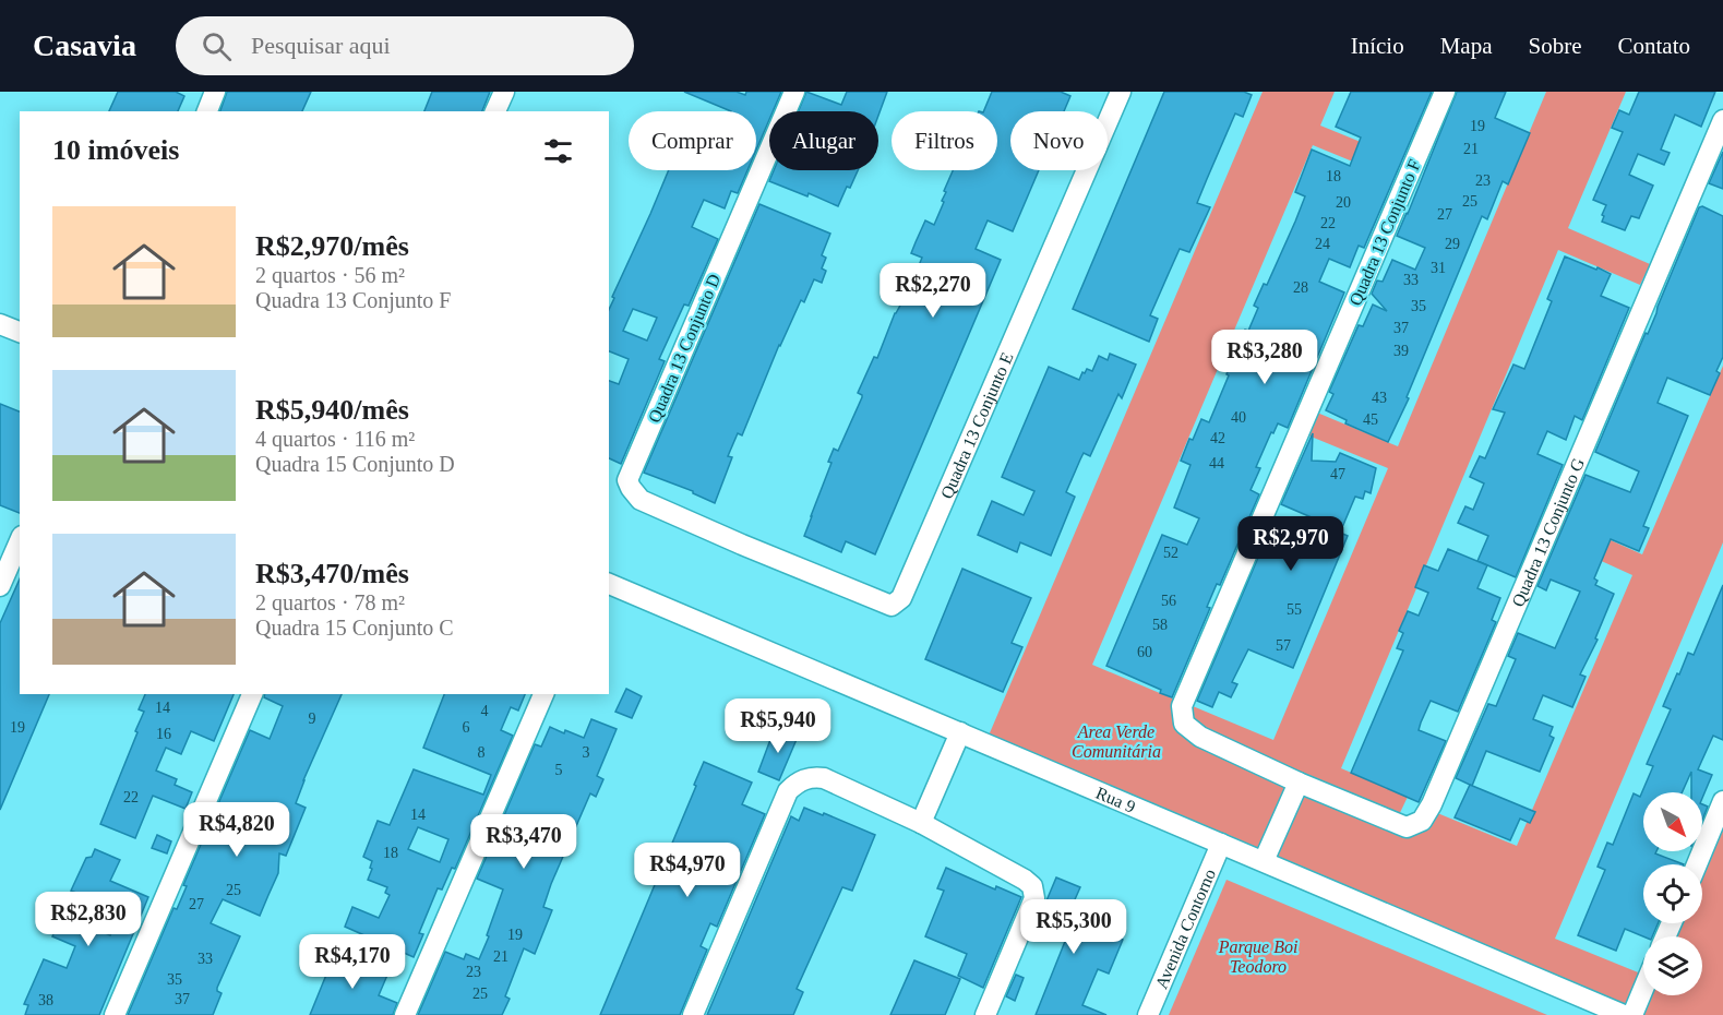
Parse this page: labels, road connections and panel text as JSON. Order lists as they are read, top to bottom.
{
  "streets": {
    "street": [
      "Quadra 13 Conjunto F",
      "Quadra 13 Conjunto D",
      "Quadra 13 Conjunto E",
      "Quadra 13 Conjunto G",
      "Rua 9",
      "Avenida Contorno"
    ]
  },
  "crossings": [
    ["Quadra 13 Conjunto F", "Quadra 13 Conjunto G"],
    ["Quadra 13 Conjunto D", "Quadra 13 Conjunto E"],
    ["Rua 9", "Avenida Contorno"]
  ],
  "parks": ["Area Verde Comunitária", "Parque Boi Teodoro"],
  "house_numbers": [
    "19",
    "21",
    "18",
    "23",
    "25",
    "20",
    "27",
    "22",
    "24",
    "29",
    "31",
    "33",
    "28",
    "35",
    "37",
    "39",
    "43",
    "40",
    "45",
    "42",
    "44",
    "47",
    "52",
    "56",
    "55",
    "58",
    "57",
    "60",
    "14",
    "4",
    "9",
    "19",
    "6",
    "16",
    "8",
    "3",
    "5",
    "22",
    "14",
    "18",
    "25",
    "27",
    "19",
    "21",
    "33",
    "23",
    "35",
    "25",
    "37",
    "38"
  ],
  "north": "bottom right",
  "page": {
    "header": "Casavia",
    "search": "Pesquisar aqui",
    "nav": [
      "Início",
      "Mapa",
      "Sobre",
      "Contato"
    ],
    "chip": [
      "Comprar",
      "Alugar",
      "Filtros",
      "Novo"
    ],
    "heading": "10 imóveis",
    "list": [
      {
        "name": "R$2,970/mês",
        "note": "2 quartos · 56 m² · Quadra 13 Conjunto F"
      },
      {
        "name": "R$5,940/mês",
        "note": "4 quartos · 116 m² · Quadra 15 Conjunto D"
      },
      {
        "name": "R$3,470/mês",
        "note": "2 quartos · 78 m² · Quadra 15 Conjunto C"
      }
    ],
    "price": [
      "R$2,270",
      "R$3,280",
      "R$2,970",
      "R$5,940",
      "R$4,820",
      "R$3,470",
      "R$4,970",
      "R$2,830",
      "R$5,300",
      "R$4,170"
    ]
  }
}
